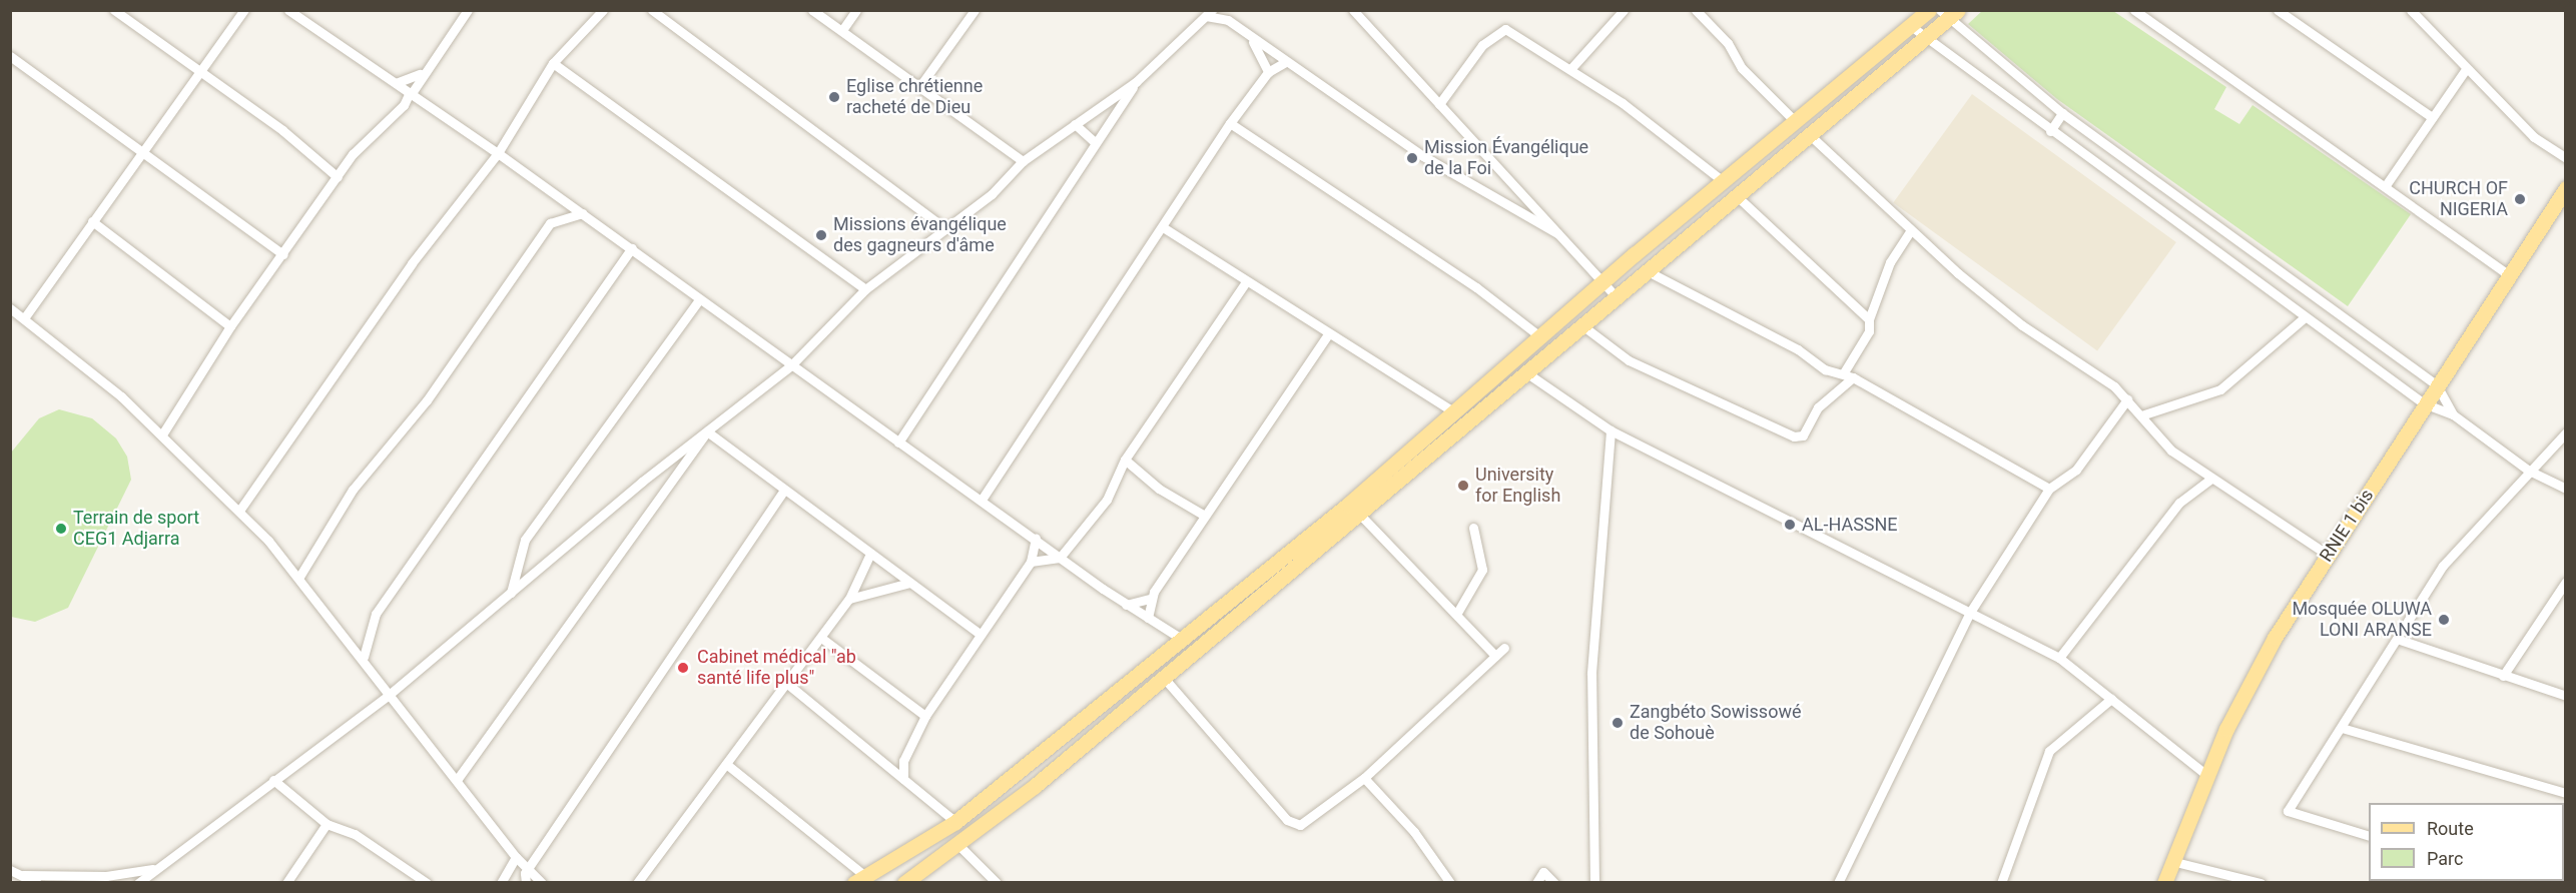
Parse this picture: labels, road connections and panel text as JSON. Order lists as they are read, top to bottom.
{
  "streets": {
    "main road": ["RNIE 1 bis"]
  },
  "places": [
    "Eglise chrétienne racheté de Dieu",
    "Mission Évangélique de la Foi",
    "CHURCH OF NIGERIA",
    "Missions évangélique des gagneurs d'âme",
    "University for English",
    "AL-HASSNE",
    "Terrain de sport CEG1 Adjarra",
    "Mosquée OLUWA LONI ARANSE",
    "Cabinet médical \"ab santé life plus\"",
    "Zangbéto Sowissowé de Sohouè"
  ],
  "legend": ["Route", "Parc"]
}
